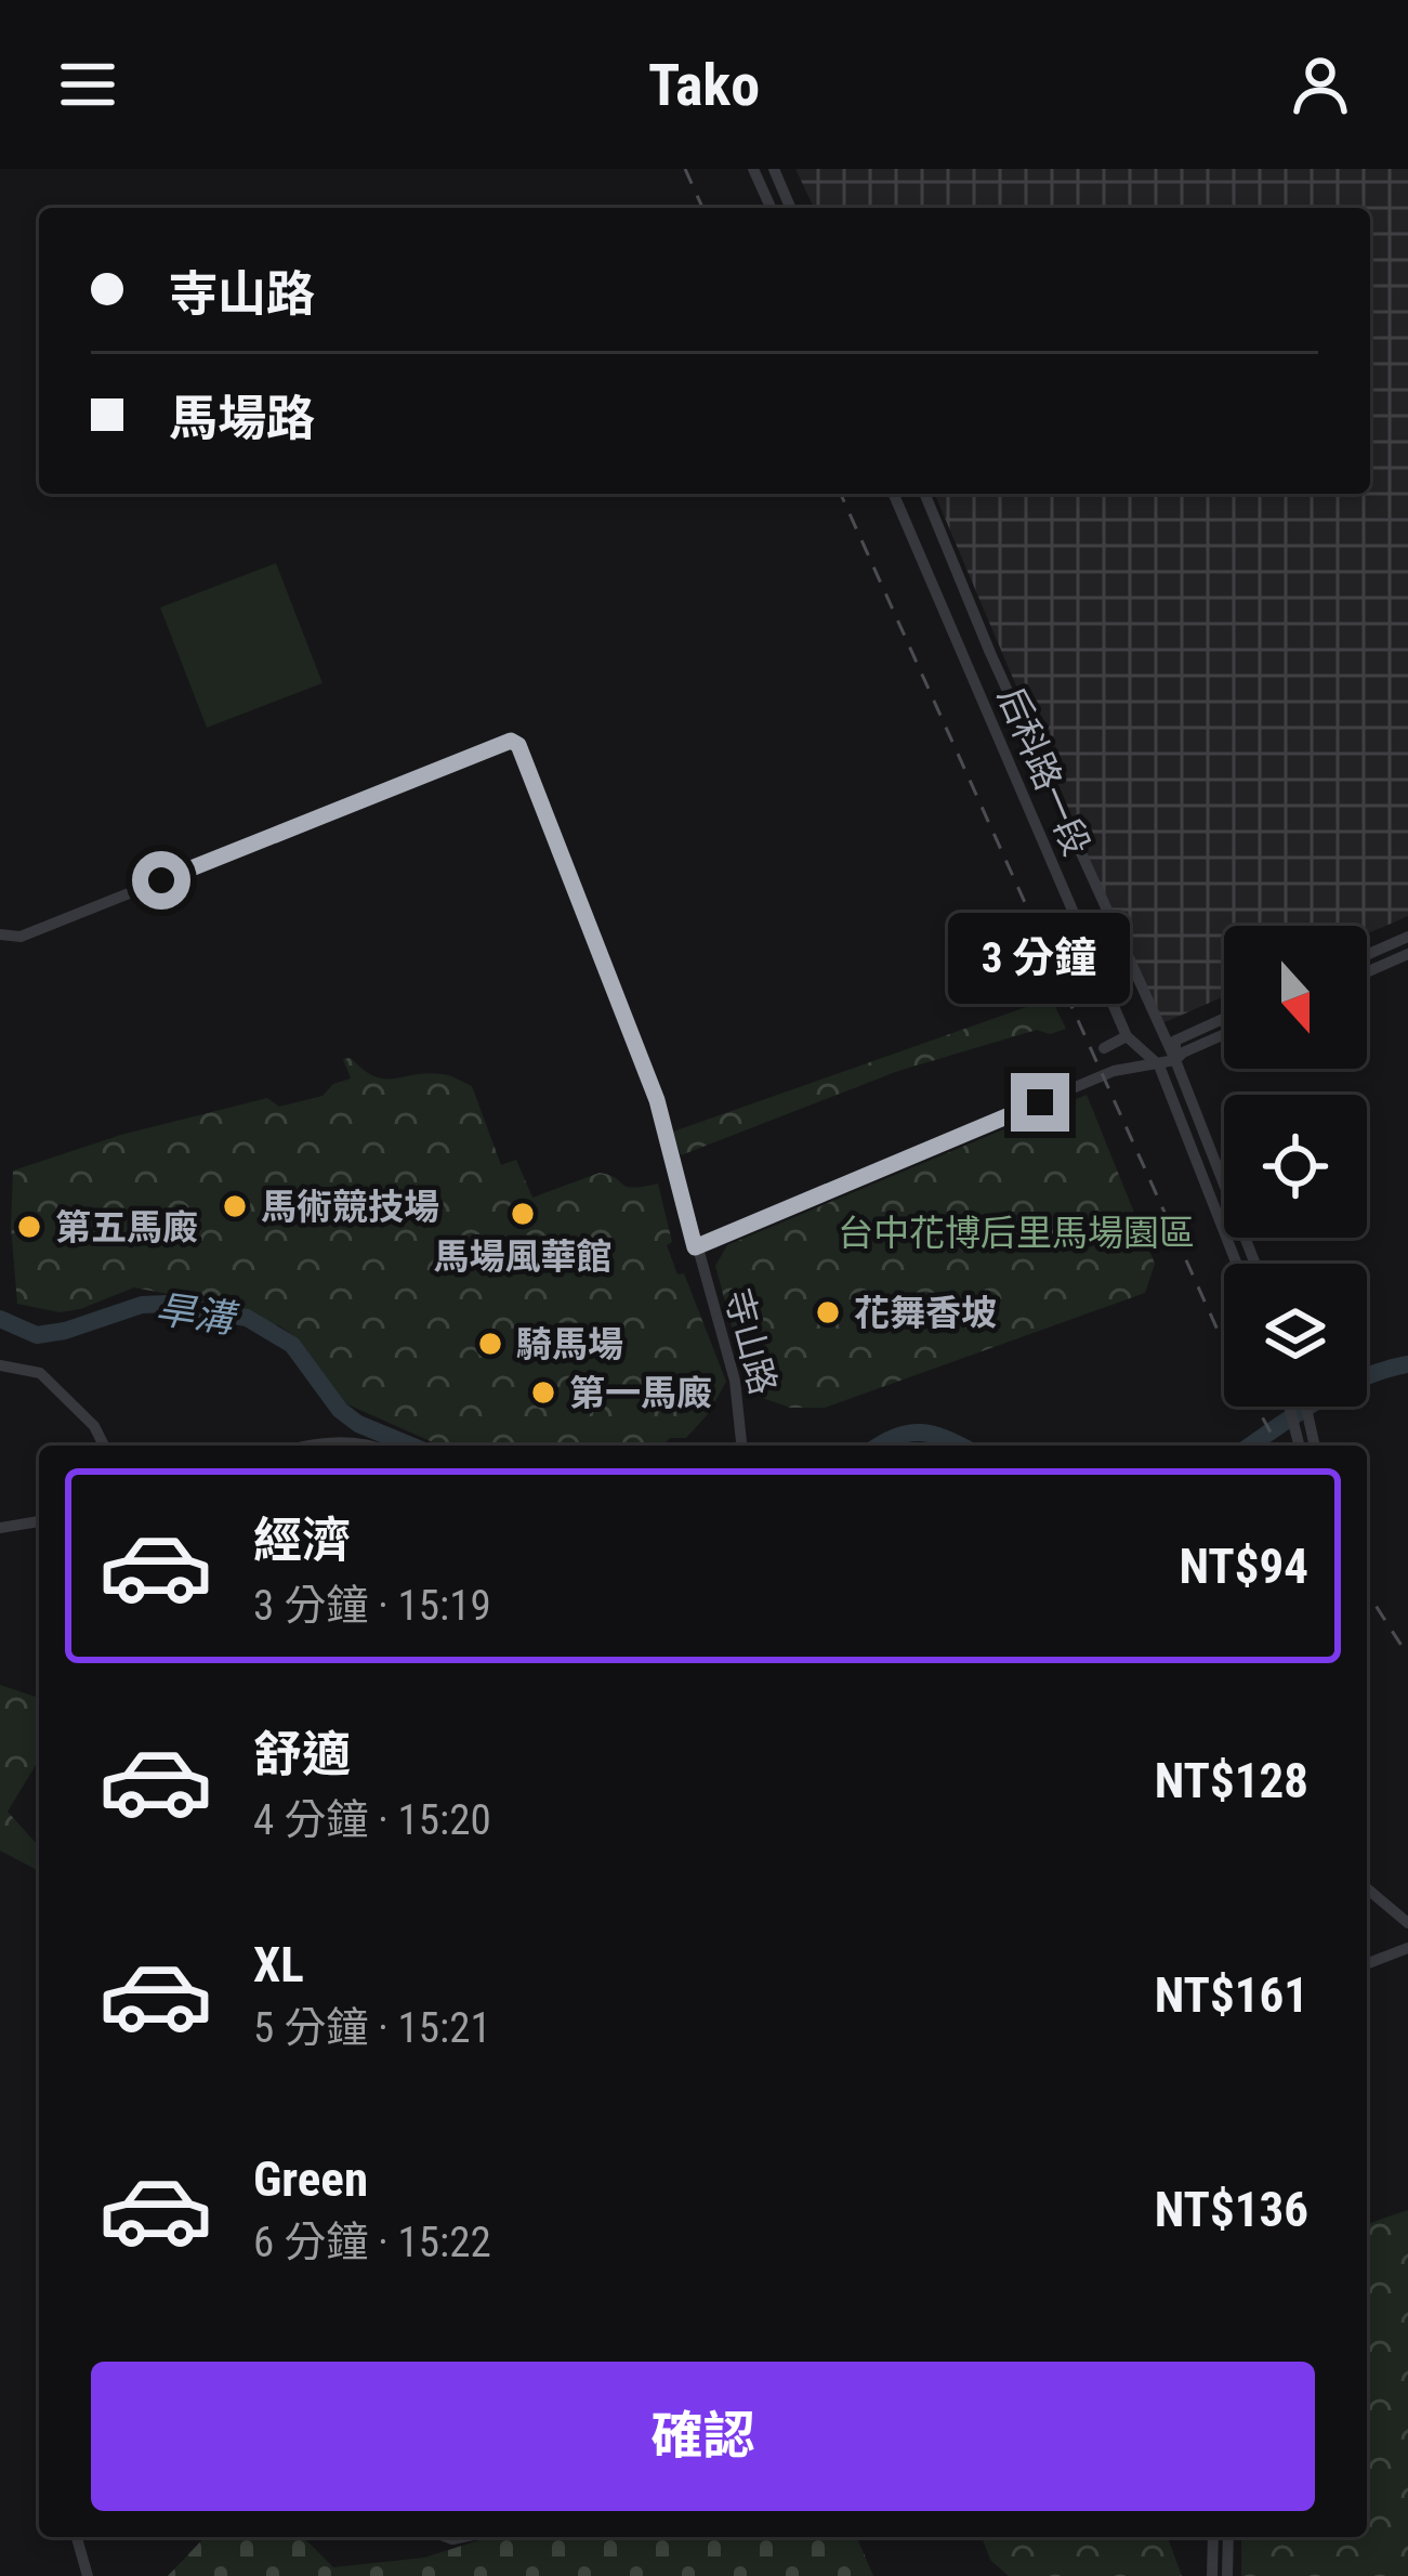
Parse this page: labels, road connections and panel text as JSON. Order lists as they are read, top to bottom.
{
  "streets": {
    "street": ["后科路一段", "寺山路"]
  },
  "water": ["旱溝"],
  "parks": ["台中花博后里馬場園區"],
  "places": [
    "馬術競技場",
    "馬場風華館",
    "第五馬廄",
    "花舞香坡",
    "騎馬場",
    "第一馬廄"
  ],
  "north": "bottom",
  "page": {
    "header": "Tako",
    "banner": ["寺山路", "馬場路"],
    "bubble": "3 分鐘",
    "list": [
      {
        "name": "經濟",
        "note": "3 分鐘 · 15:19",
        "value": "NT$94"
      },
      {
        "name": "舒適",
        "note": "4 分鐘 · 15:20",
        "value": "NT$128"
      },
      {
        "name": "XL",
        "note": "5 分鐘 · 15:21",
        "value": "NT$161"
      },
      {
        "name": "Green",
        "note": "6 分鐘 · 15:22",
        "value": "NT$136"
      }
    ],
    "buttons": "確認"
  }
}
